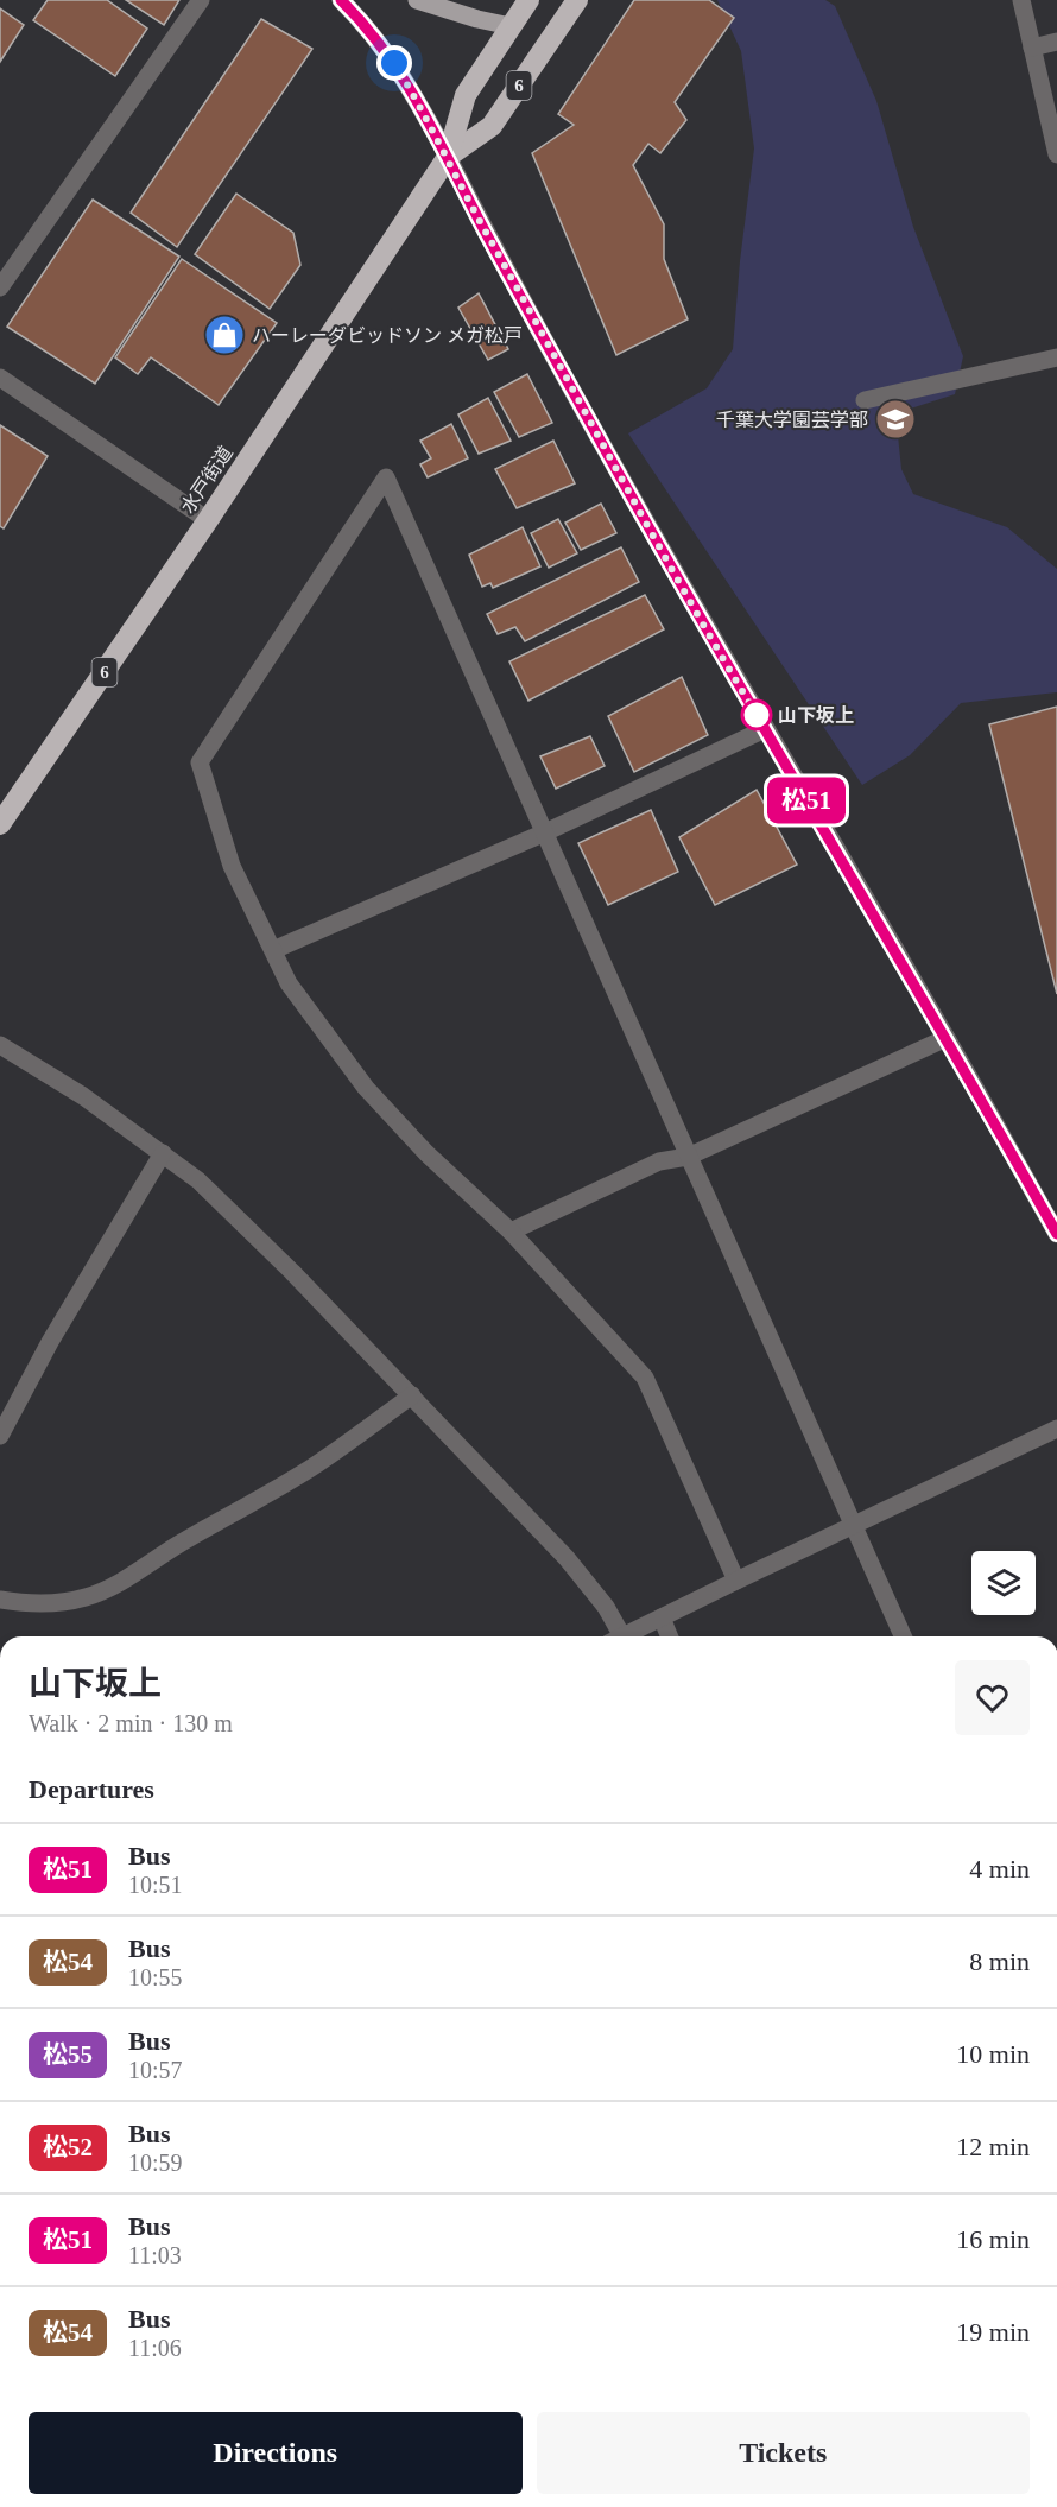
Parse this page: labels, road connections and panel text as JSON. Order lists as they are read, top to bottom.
{
  "streets": {
    "highway": ["6", "水戸街道"]
  },
  "places": {
    "shop": ["ハーレーダビッドソン メガ松戸"],
    "school or university": ["千葉大学園芸学部"],
    "other": ["山下坂上"]
  },
  "lines": ["bus line 松51"],
  "page": {
    "on_map": "松51",
    "heading": [
      ["山下坂上", "Walk · 2 min · 130 m"],
      "Departures"
    ],
    "list": [
      {
        "mark": "松51",
        "name": "Bus",
        "note": "10:51",
        "value": "4 min"
      },
      {
        "mark": "松54",
        "name": "Bus",
        "note": "10:55",
        "value": "8 min"
      },
      {
        "mark": "松55",
        "name": "Bus",
        "note": "10:57",
        "value": "10 min"
      },
      {
        "mark": "松52",
        "name": "Bus",
        "note": "10:59",
        "value": "12 min"
      },
      {
        "mark": "松51",
        "name": "Bus",
        "note": "11:03",
        "value": "16 min"
      },
      {
        "mark": "松54",
        "name": "Bus",
        "note": "11:06",
        "value": "19 min"
      }
    ],
    "buttons": ["Directions", "Tickets"]
  }
}
